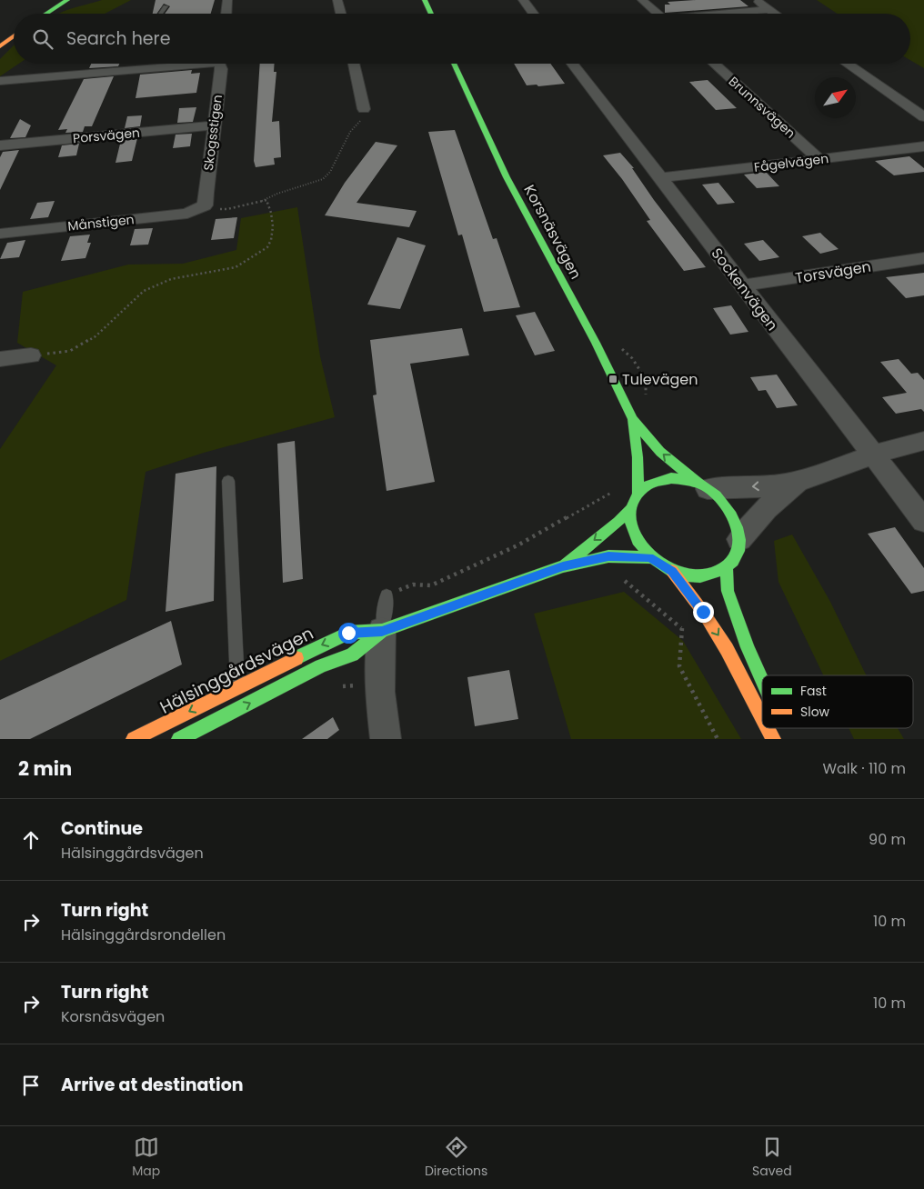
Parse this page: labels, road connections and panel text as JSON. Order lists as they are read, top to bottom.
{
  "streets": {
    "street": [
      "Brunnsvägen",
      "Skogsstigen",
      "Porsvägen",
      "Fågelvägen",
      "Månstigen",
      "Korsnäsvägen",
      "Torsvägen",
      "Sockenvägen",
      "Hälsinggårdsvägen"
    ]
  },
  "crossings": [
    ["Brunnsvägen", "Fågelvägen"],
    ["Skogsstigen", "Porsvägen"],
    ["Skogsstigen", "Månstigen"],
    ["Fågelvägen", "Sockenvägen"],
    ["Korsnäsvägen", "Hälsinggårdsvägen"],
    ["Torsvägen", "Sockenvägen"]
  ],
  "places": {
    "transit": ["Tulevägen"]
  },
  "legend": ["Fast", "Slow"],
  "north": "top right",
  "page": {
    "search": "Search here",
    "heading": ["2 min", "Walk · 110 m"],
    "list": [
      ["Continue", "Hälsinggårdsvägen", "90 m"],
      ["Turn right", "Hälsinggårdsrondellen", "10 m"],
      ["Turn right", "Korsnäsvägen", "10 m"],
      "Arrive at destination"
    ],
    "nav": ["Map", "Directions", "Saved"]
  }
}
